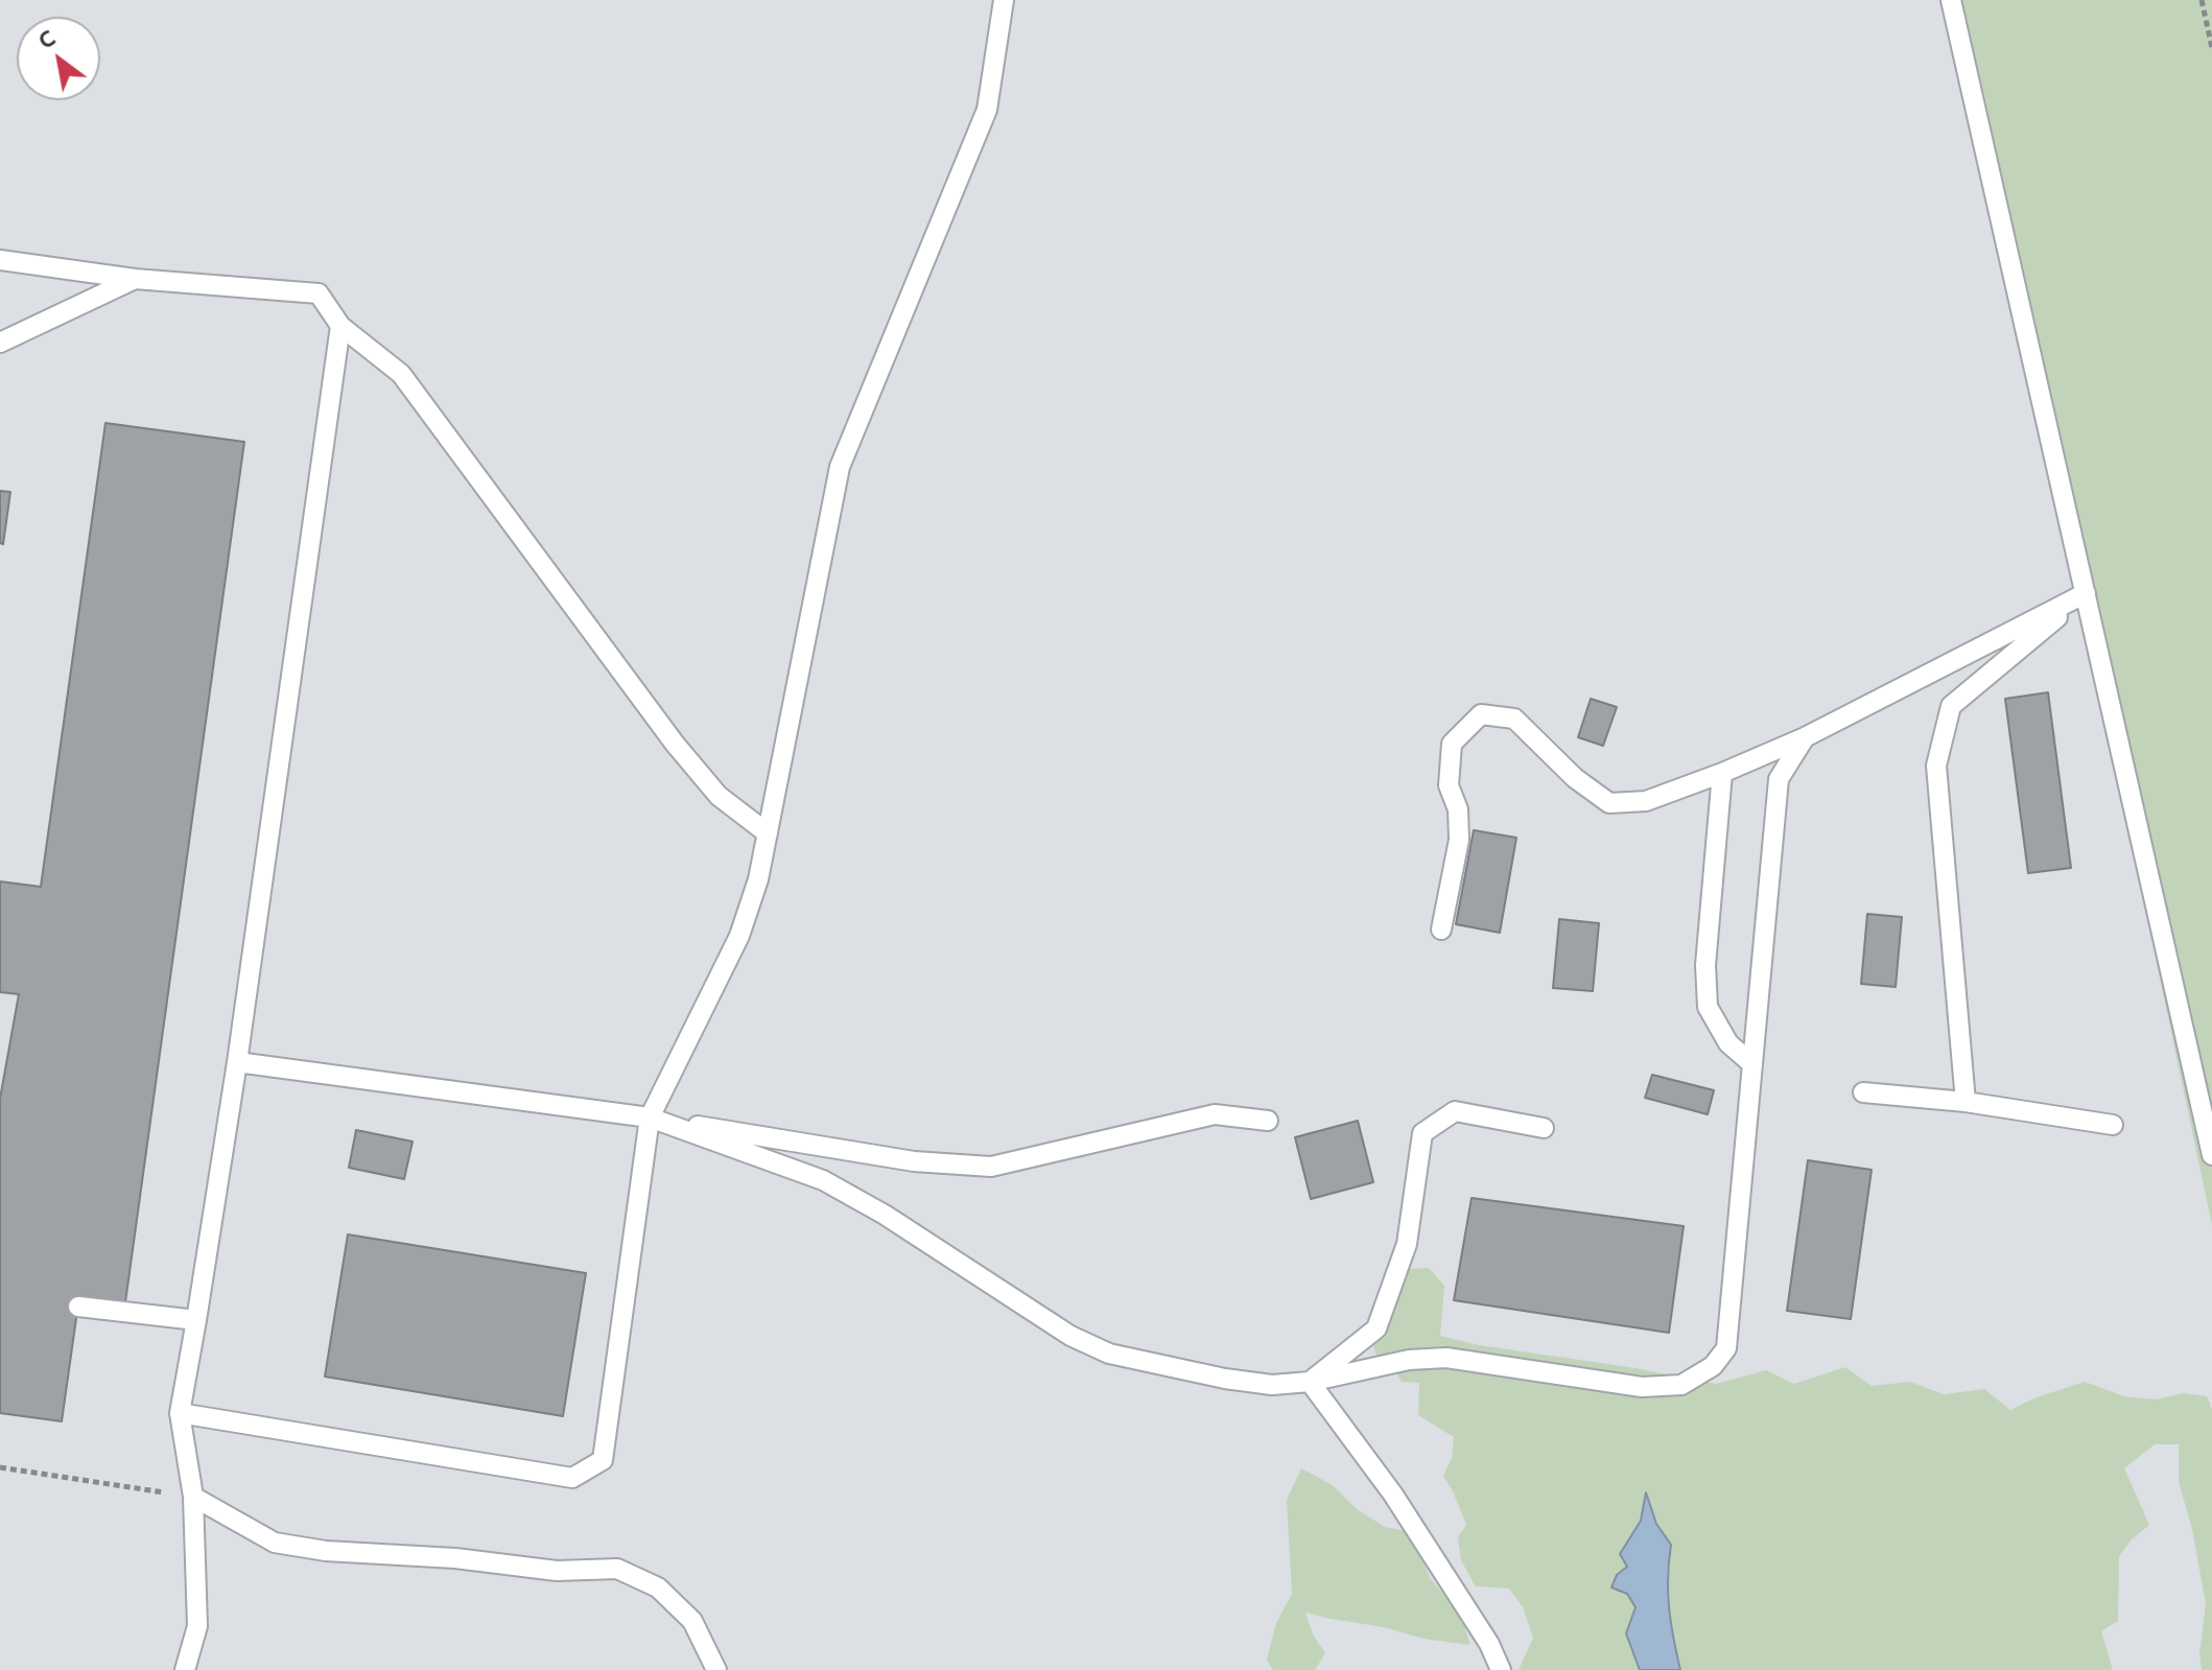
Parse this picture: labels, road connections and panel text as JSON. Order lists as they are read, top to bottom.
{
  "north": "top left"
}
